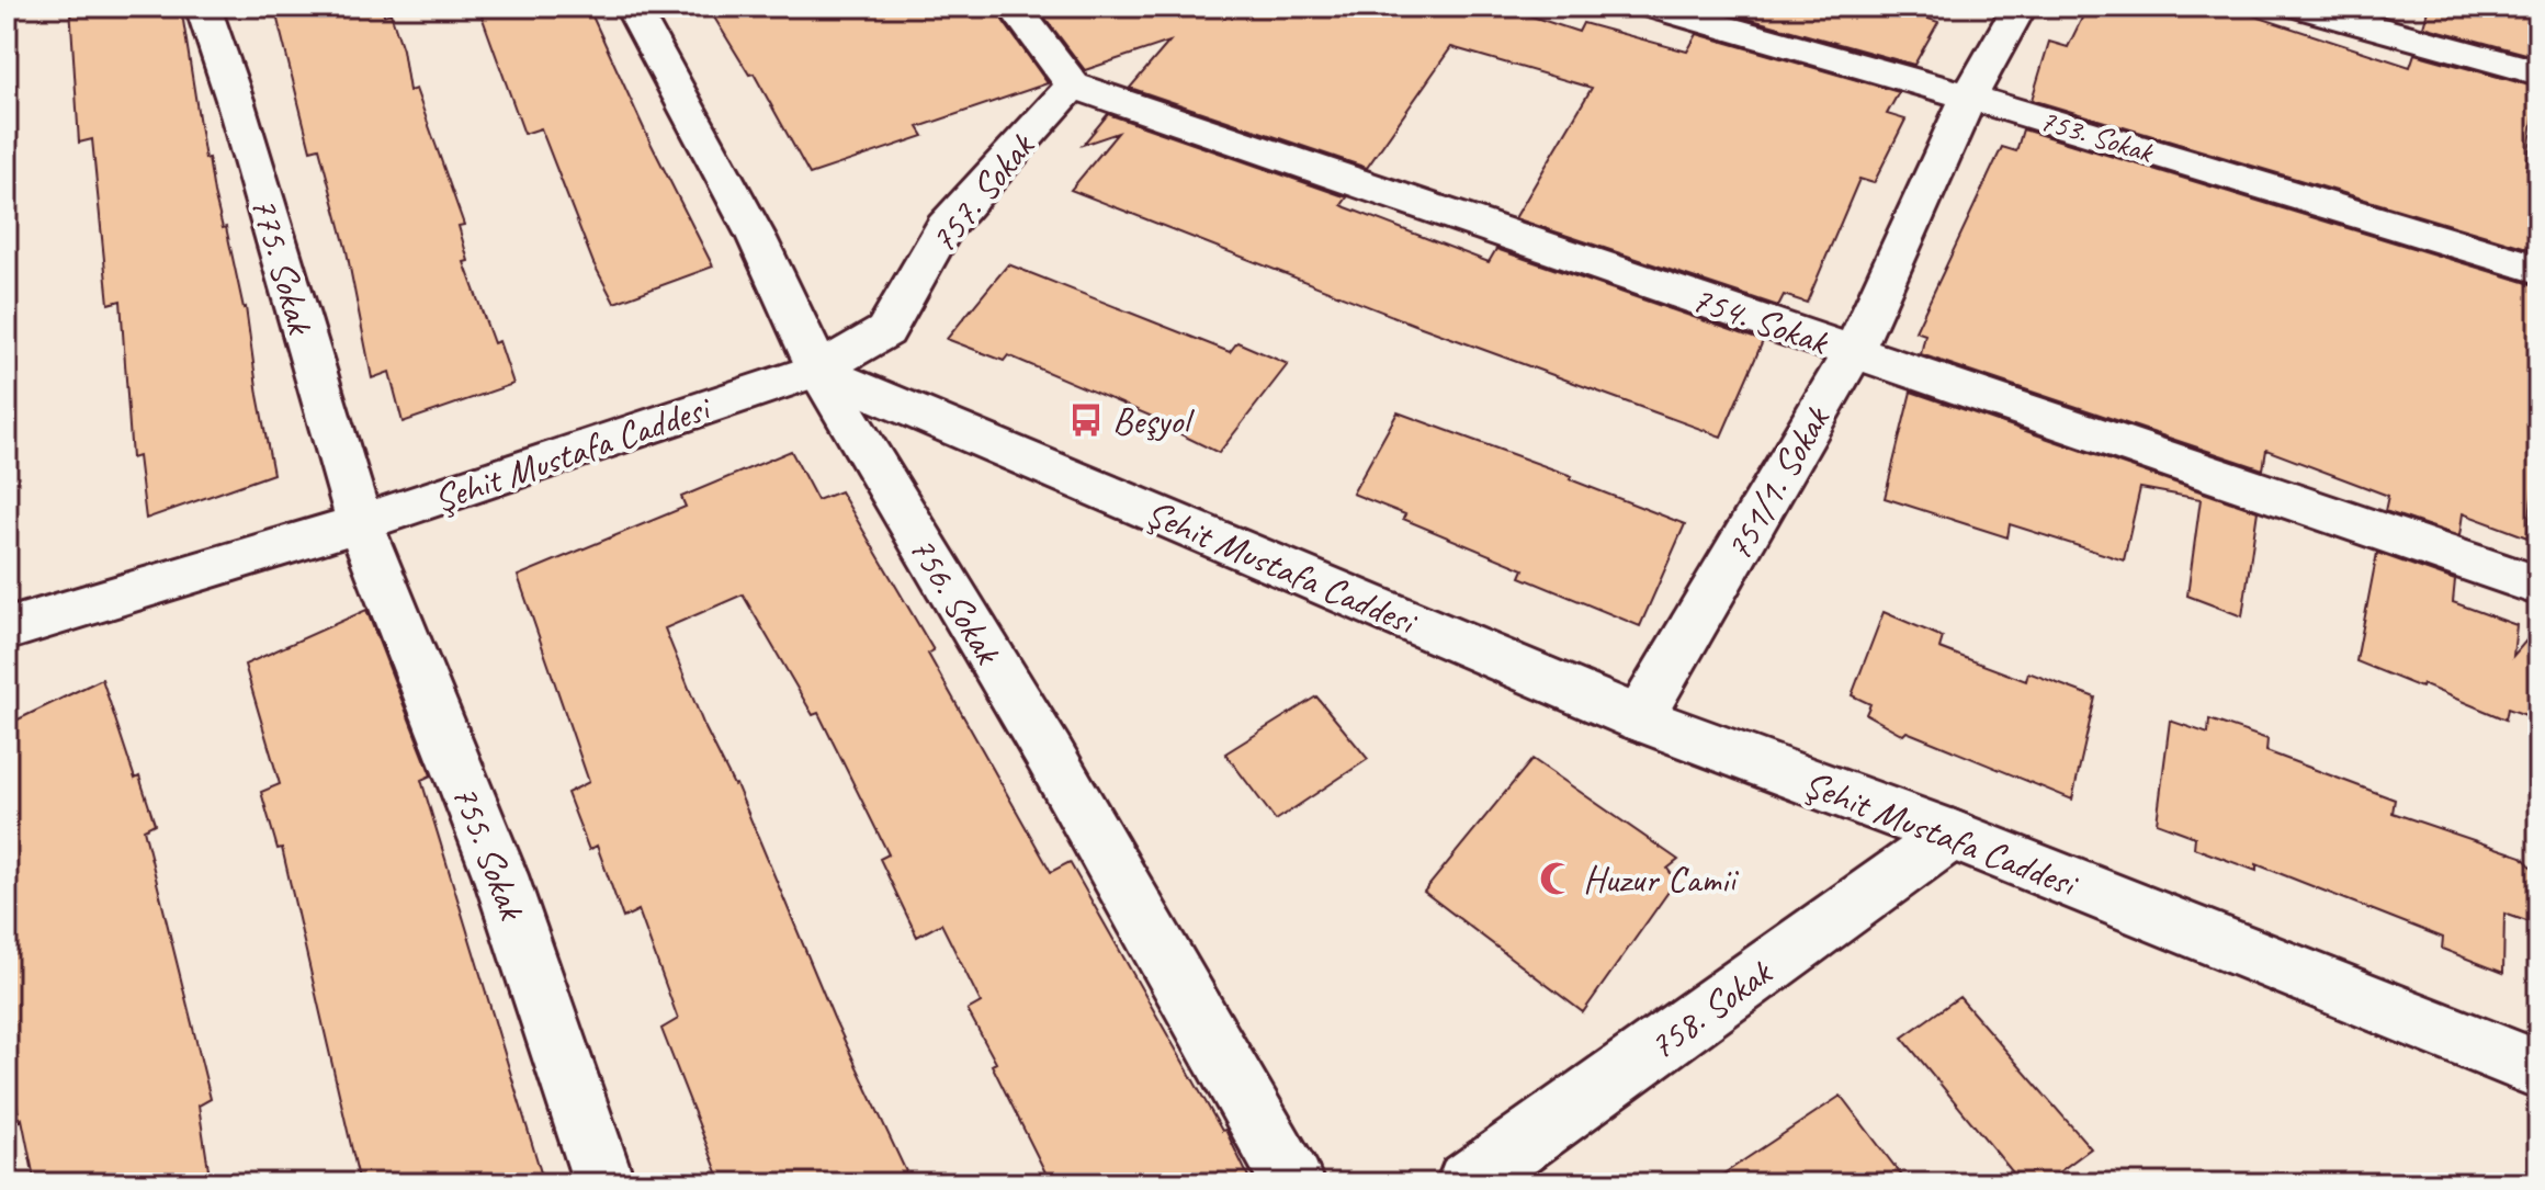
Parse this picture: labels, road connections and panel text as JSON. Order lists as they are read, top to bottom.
{
  "streets": {
    "street": [
      "753. Sokak",
      "757. Sokak",
      "775. Sokak",
      "754. Sokak",
      "Şehit Mustafa Caddesi",
      "751/1. Sokak",
      "756. Sokak",
      "755. Sokak",
      "758. Sokak"
    ]
  },
  "crossings": [
    ["753. Sokak", "751/1. Sokak"],
    ["757. Sokak", "754. Sokak"],
    ["757. Sokak", "Şehit Mustafa Caddesi"],
    ["757. Sokak", "756. Sokak"],
    ["775. Sokak", "Şehit Mustafa Caddesi"],
    ["775. Sokak", "755. Sokak"],
    ["754. Sokak", "751/1. Sokak"],
    ["Şehit Mustafa Caddesi", "751/1. Sokak"],
    ["Şehit Mustafa Caddesi", "756. Sokak"],
    ["Şehit Mustafa Caddesi", "755. Sokak"],
    ["Şehit Mustafa Caddesi", "758. Sokak"]
  ],
  "places": {
    "bus stop": ["Beşyol"],
    "mosque": ["Huzur Camii"]
  }
}
